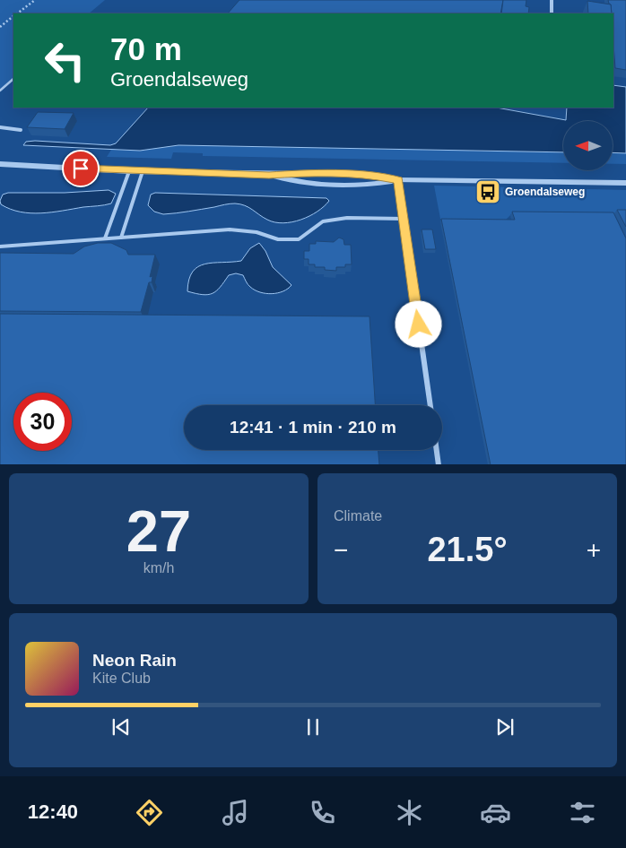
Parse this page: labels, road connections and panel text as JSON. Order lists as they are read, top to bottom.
{
  "places": {
    "bus stop": ["Groendalseweg"]
  },
  "north": "left",
  "page": {
    "turn": ["70 m", "Groendalseweg"],
    "limit": "30",
    "trip": "12:41 · 1 min · 210 m",
    "tile": [
      ["27", "km/h"],
      "Climate"
    ],
    "heat": ["−", "21.5°", "+"],
    "song": ["Neon Rain", "Kite Club"],
    "tabs": "12:40"
  }
}
